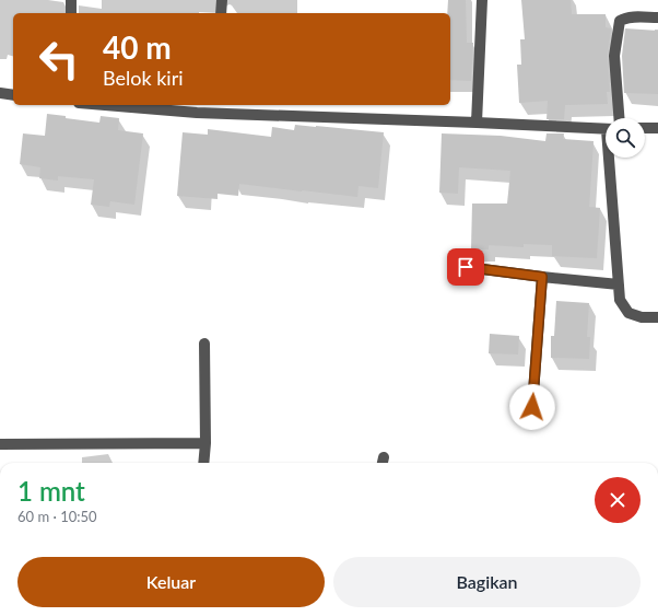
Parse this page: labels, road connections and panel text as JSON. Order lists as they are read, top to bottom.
{
  "page": {
    "turn": ["40 m", "Belok kiri"],
    "heading": ["1 mnt", "60 m · 10:50"],
    "buttons": ["Keluar", "Bagikan"]
  }
}
